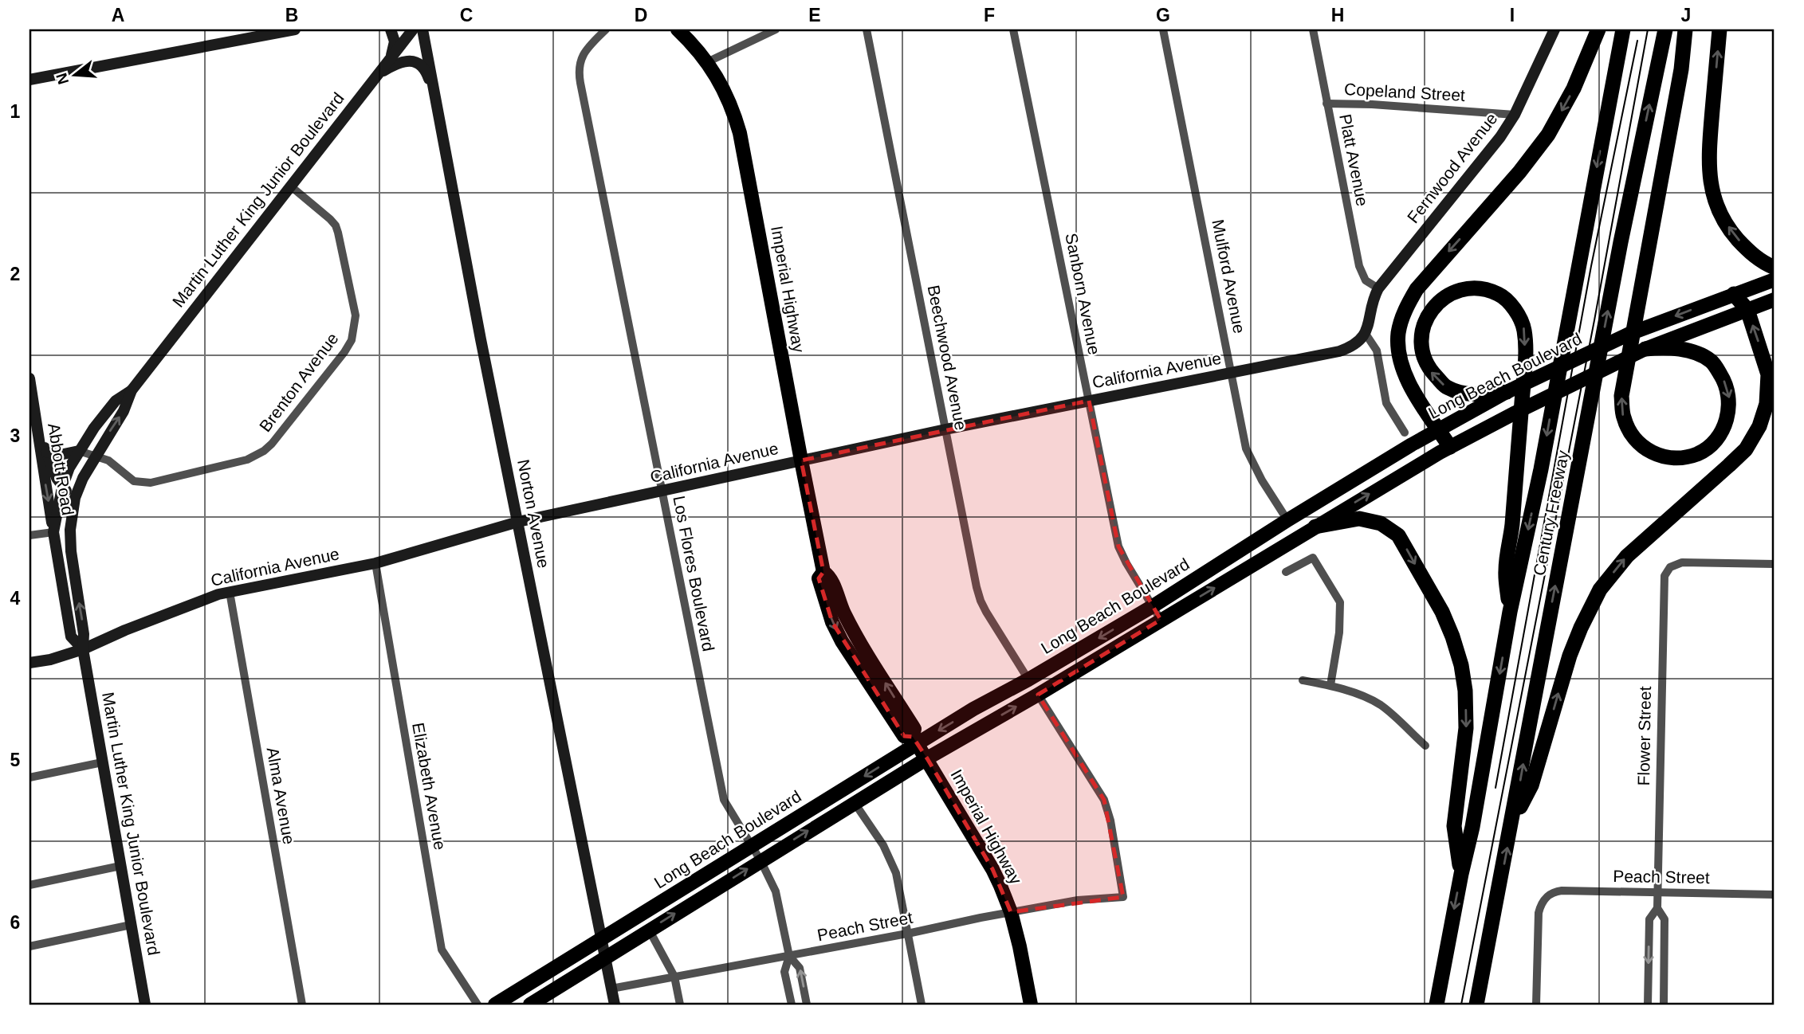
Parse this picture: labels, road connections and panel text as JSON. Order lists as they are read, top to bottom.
{
  "streets": {
    "highway": ["Century Freeway"],
    "main road": ["Imperial Highway", "Long Beach Boulevard"],
    "street": [
      "Copeland Street",
      "Platt Avenue",
      "Fernwood Avenue",
      "Martin Luther King Junior Boulevard",
      "Mulford Avenue",
      "Sanborn Avenue",
      "Beechwood Avenue",
      "California Avenue",
      "Brenton Avenue",
      "Abbott Road",
      "Norton Avenue",
      "Los Flores Boulevard",
      "Flower Street",
      "Elizabeth Avenue",
      "Alma Avenue",
      "Peach Street"
    ]
  },
  "crossings": [
    ["Copeland Street", "Platt Avenue"],
    ["Copeland Street", "Fernwood Avenue"],
    ["Platt Avenue", "Fernwood Avenue"],
    ["Martin Luther King Junior Boulevard", "California Avenue"],
    ["Martin Luther King Junior Boulevard", "Brenton Avenue"],
    ["Martin Luther King Junior Boulevard", "Abbott Road"],
    ["Mulford Avenue", "California Avenue"],
    ["Mulford Avenue", "Long Beach Boulevard"],
    ["Imperial Highway", "California Avenue"],
    ["Imperial Highway", "Long Beach Boulevard"],
    ["Imperial Highway", "Peach Street"],
    ["Sanborn Avenue", "California Avenue"],
    ["Sanborn Avenue", "Long Beach Boulevard"],
    ["Beechwood Avenue", "California Avenue"],
    ["Beechwood Avenue", "Long Beach Boulevard"],
    ["California Avenue", "Norton Avenue"],
    ["California Avenue", "Los Flores Boulevard"],
    ["California Avenue", "Elizabeth Avenue"],
    ["California Avenue", "Alma Avenue"],
    ["Long Beach Boulevard", "Norton Avenue"],
    ["Long Beach Boulevard", "Los Flores Boulevard"],
    ["Long Beach Boulevard", "Peach Street"],
    ["Norton Avenue", "Peach Street"],
    ["Los Flores Boulevard", "Peach Street"],
    ["Flower Street", "Peach Street"]
  ],
  "north": "left",
  "grid": {
    "columns": [
      "A",
      "B",
      "C",
      "D",
      "E",
      "F",
      "G",
      "H",
      "I",
      "J"
    ],
    "rows": [
      "1",
      "2",
      "3",
      "4",
      "5",
      "6"
    ]
  }
}
